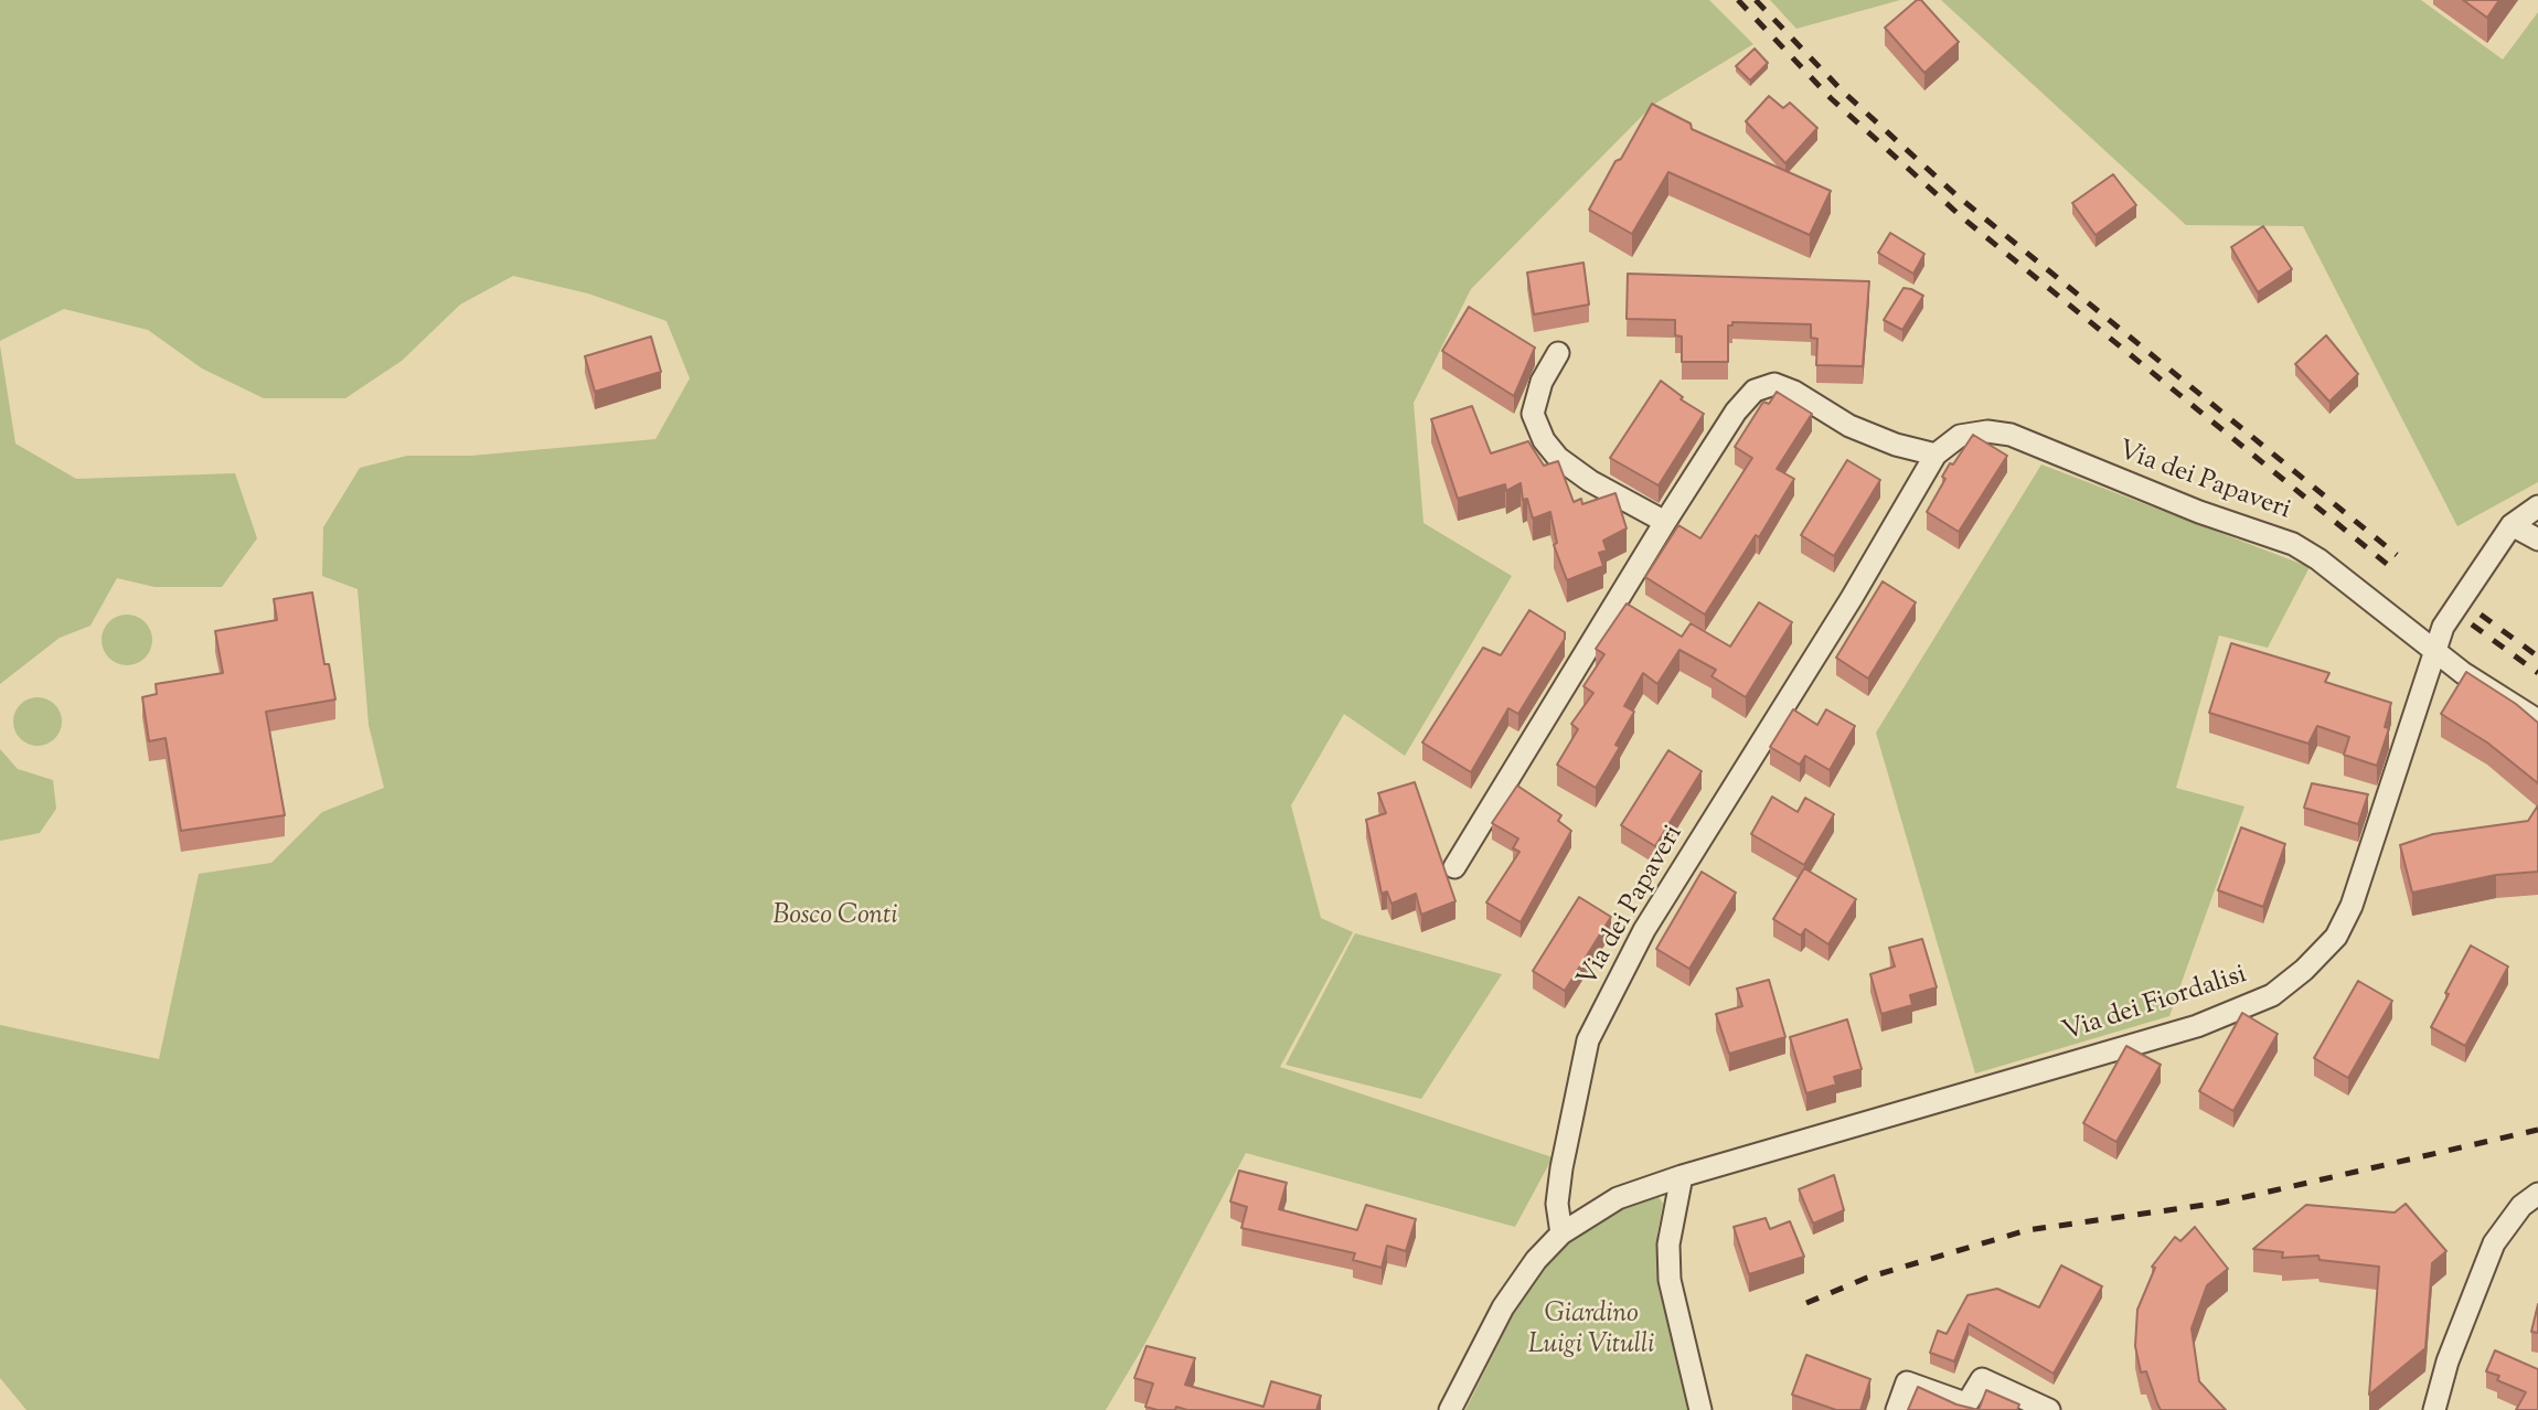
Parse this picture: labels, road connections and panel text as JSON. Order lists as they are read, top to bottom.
{
  "streets": {
    "street": ["Via dei Papaveri", "Via dei Fiordalisi"]
  },
  "crossings": [
    ["Via dei Papaveri", "Via dei Fiordalisi"]
  ],
  "parks": ["Bosco Conti", "Giardino Luigi Vitulli"]
}
